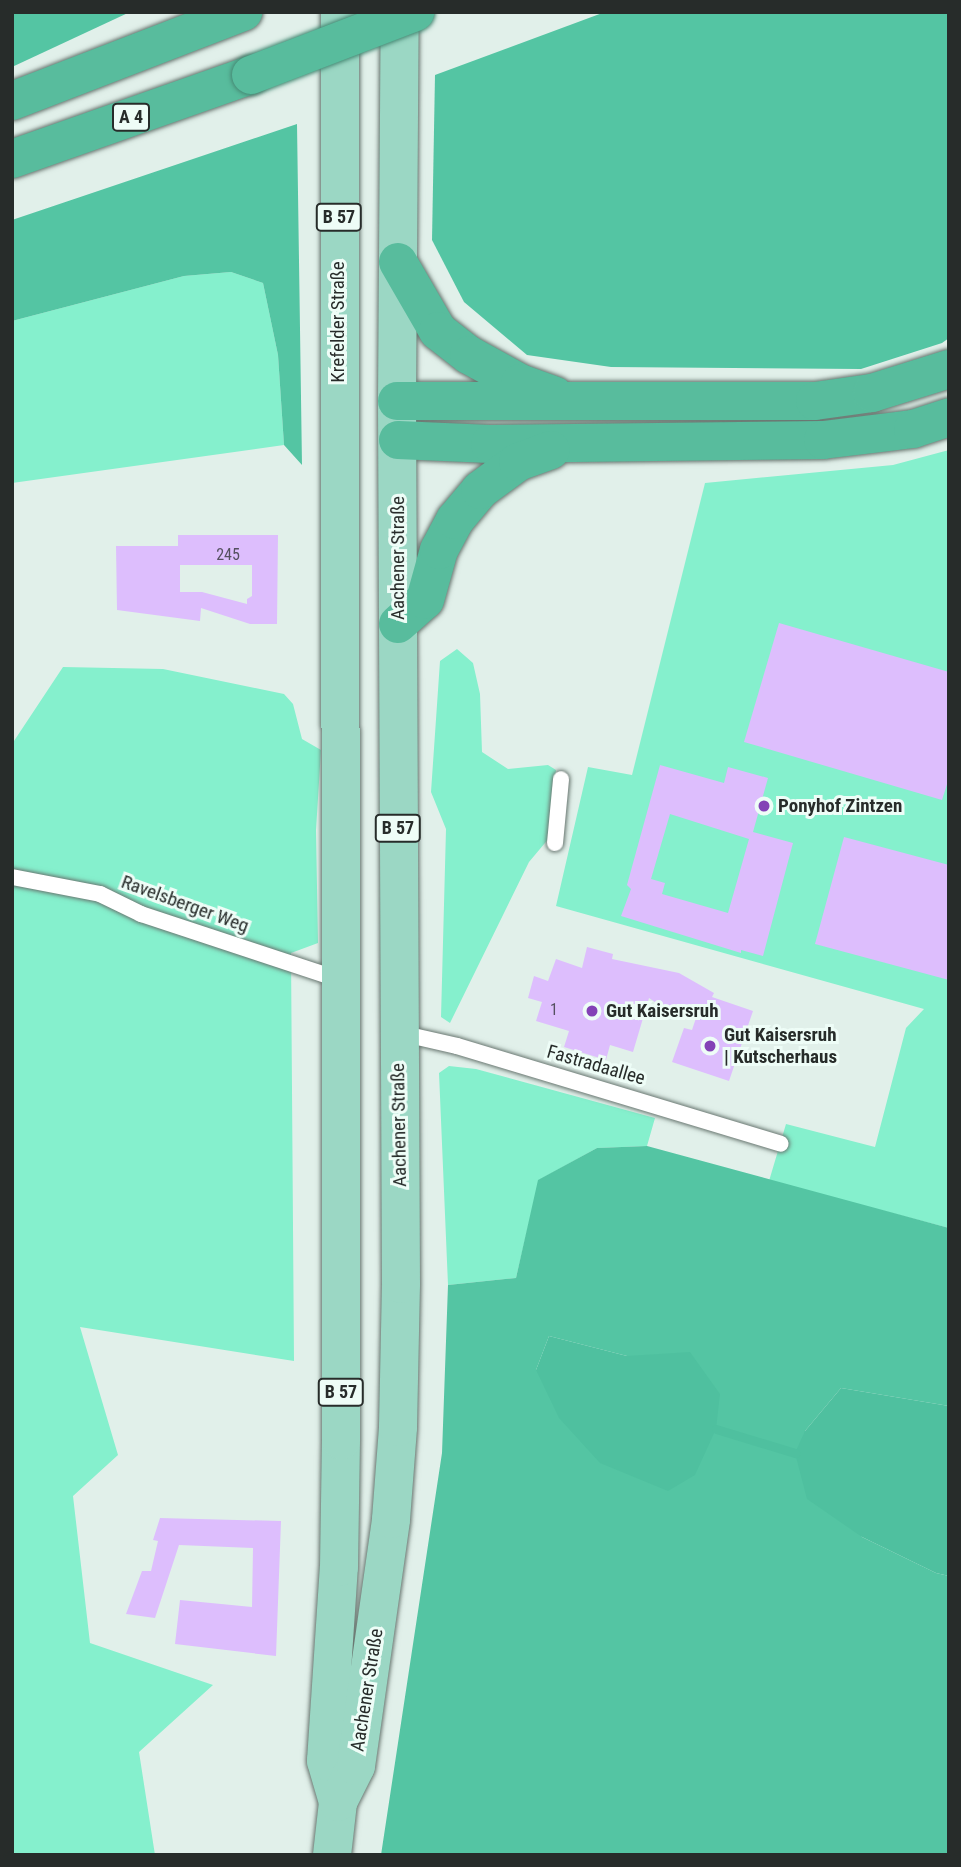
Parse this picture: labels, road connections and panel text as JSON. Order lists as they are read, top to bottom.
{
  "streets": {
    "highway": ["A 4"],
    "main road": ["B 57", "Krefelder Straße", "Aachener Straße"],
    "lane": ["Ravelsberger Weg", "Fastradaallee"]
  },
  "crossings": [
    ["B 57", "Aachener Straße"],
    ["Krefelder Straße", "Aachener Straße"],
    ["Aachener Straße", "Ravelsberger Weg"],
    ["Aachener Straße", "Fastradaallee"]
  ],
  "places": ["Ponyhof Zintzen", "Gut Kaisersruh", "Gut Kaisersruh | Kutscherhaus"],
  "house_numbers": ["245", "1"]
}
